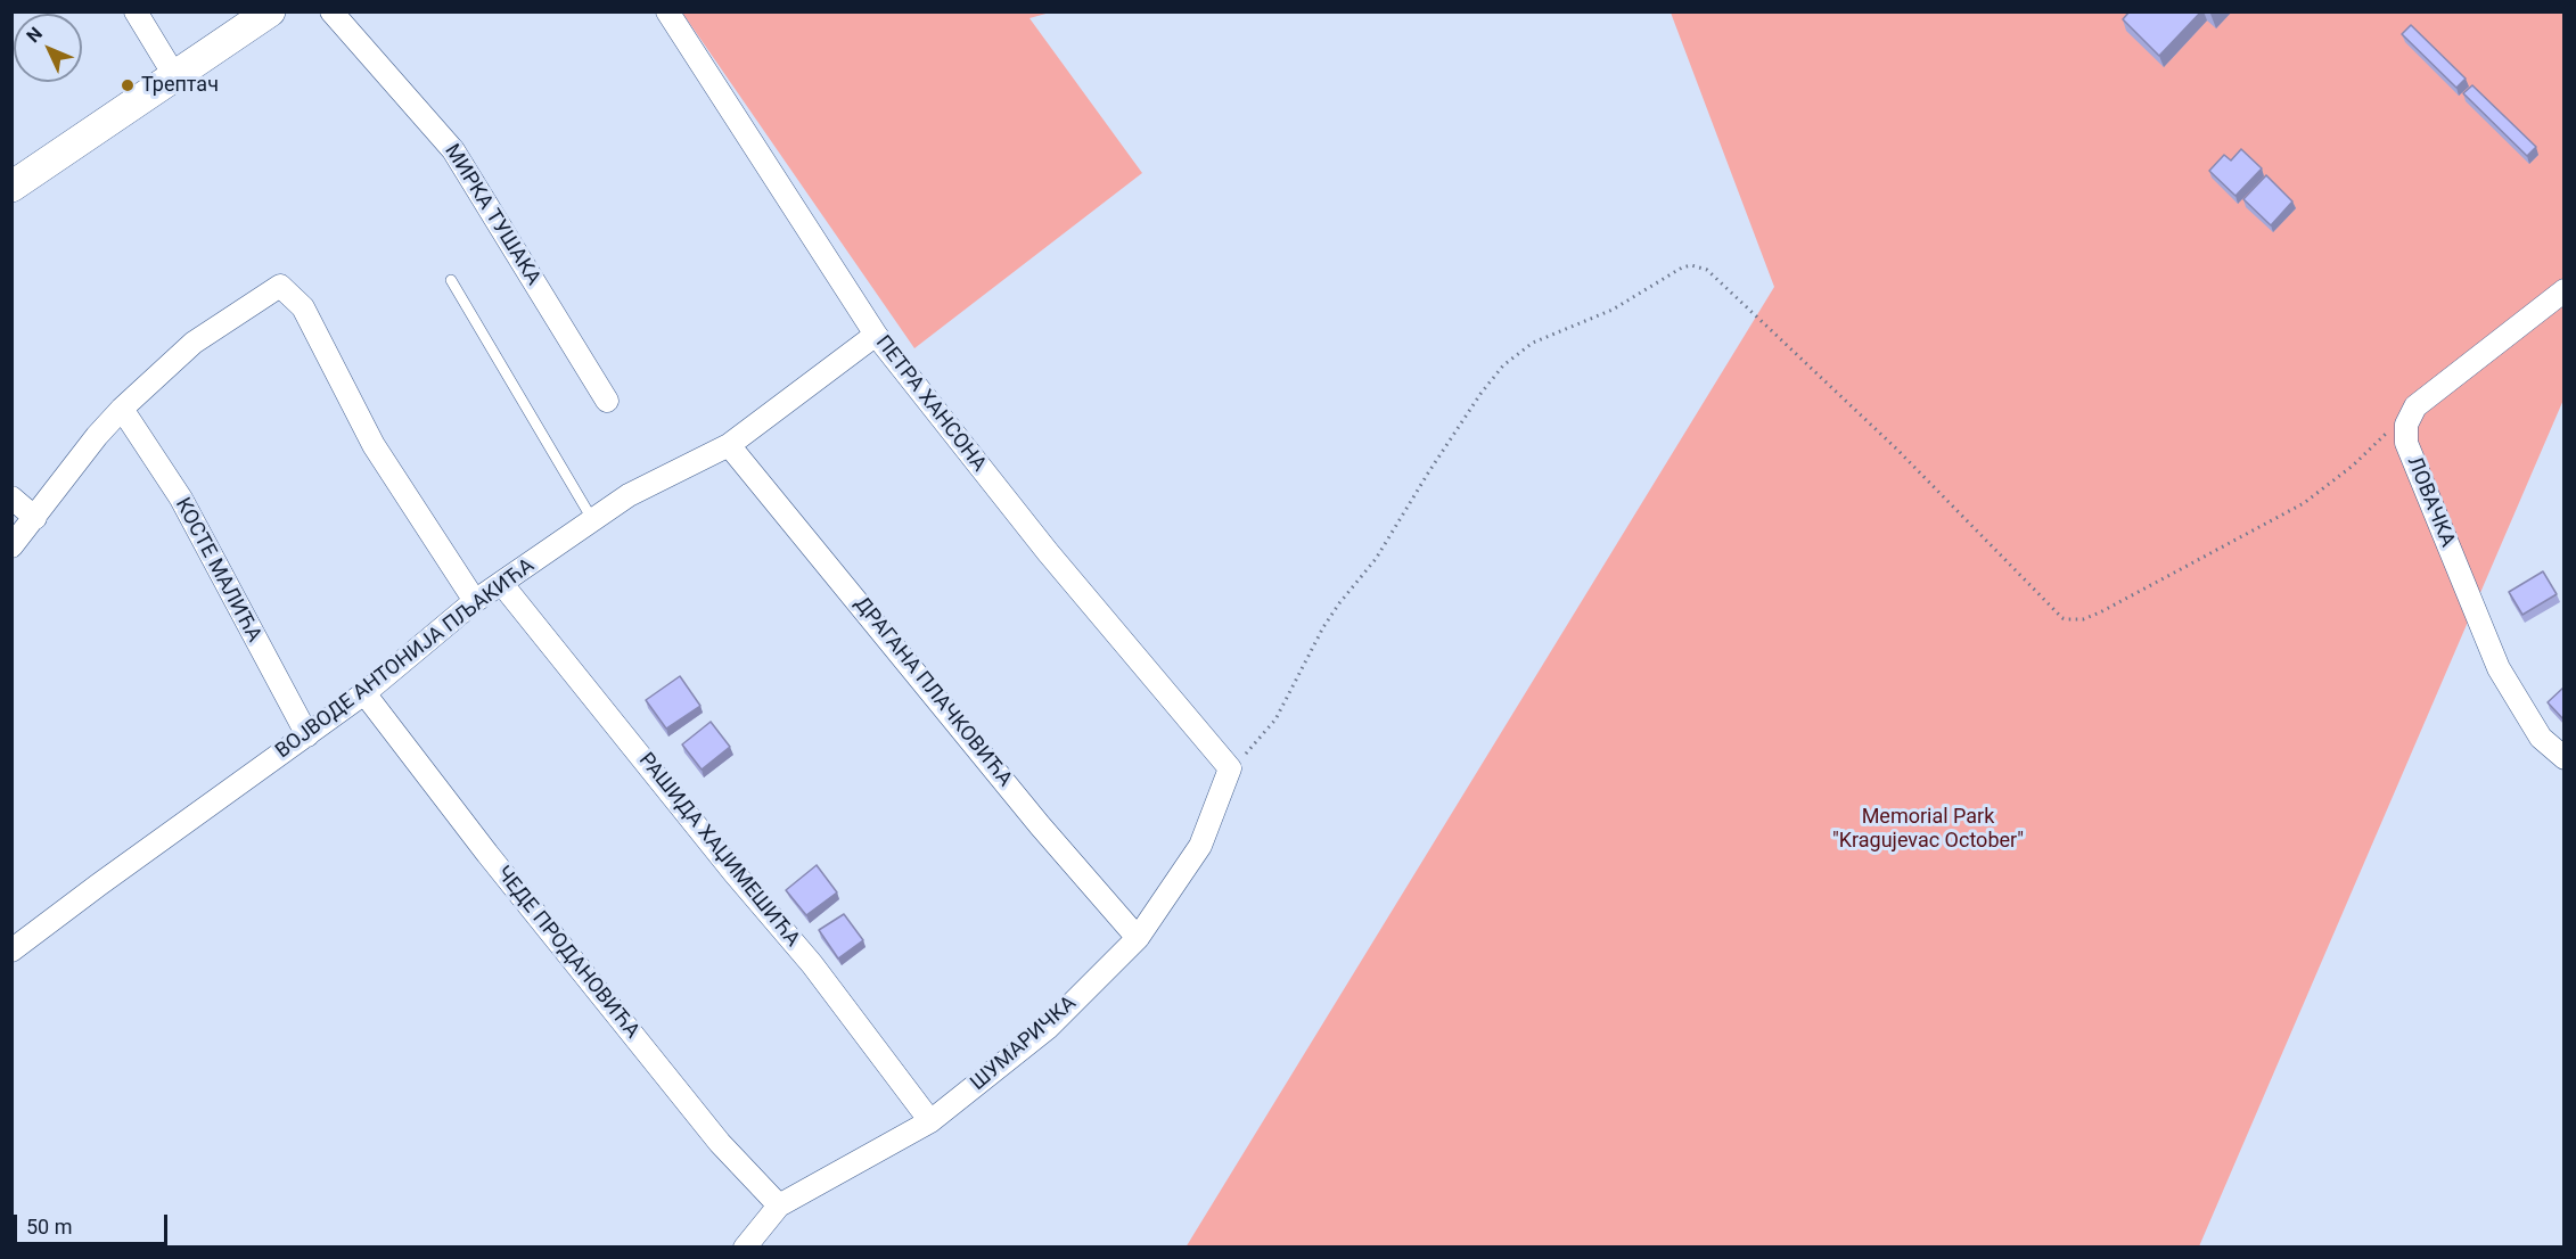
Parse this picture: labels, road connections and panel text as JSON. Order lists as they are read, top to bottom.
{
  "streets": {
    "street": [
      "МИРКА ТУШАКА",
      "ПЕТРА ХАНСОНА",
      "ЛОВАЧКА",
      "КОСТЕ МАЛИЋА",
      "ВОЈВОДЕ АНТОНИЈА ПЉАКИЋА",
      "ДРАГАНА ПЛАЧКОВИЋА",
      "РАШИДА ХАЏИМЕШИЋА",
      "ЧЕДЕ ПРОДАНОВИЋА",
      "ШУМАРИЧКА"
    ]
  },
  "crossings": [
    ["ПЕТРА ХАНСОНА", "ВОЈВОДЕ АНТОНИЈА ПЉАКИЋА"],
    ["ПЕТРА ХАНСОНА", "ШУМАРИЧКА"],
    ["КОСТЕ МАЛИЋА", "ВОЈВОДЕ АНТОНИЈА ПЉАКИЋА"],
    ["ВОЈВОДЕ АНТОНИЈА ПЉАКИЋА", "ДРАГАНА ПЛАЧКОВИЋА"],
    ["ВОЈВОДЕ АНТОНИЈА ПЉАКИЋА", "РАШИДА ХАЏИМЕШИЋА"],
    ["ВОЈВОДЕ АНТОНИЈА ПЉАКИЋА", "ЧЕДЕ ПРОДАНОВИЋА"],
    ["ДРАГАНА ПЛАЧКОВИЋА", "ШУМАРИЧКА"],
    ["РАШИДА ХАЏИМЕШИЋА", "ШУМАРИЧКА"],
    ["ЧЕДЕ ПРОДАНОВИЋА", "ШУМАРИЧКА"]
  ],
  "parks": ["Memorial Park \"Kragujevac October\""],
  "places": ["Трептач"],
  "scale_bar": "50 m",
  "north": "top left"
}
